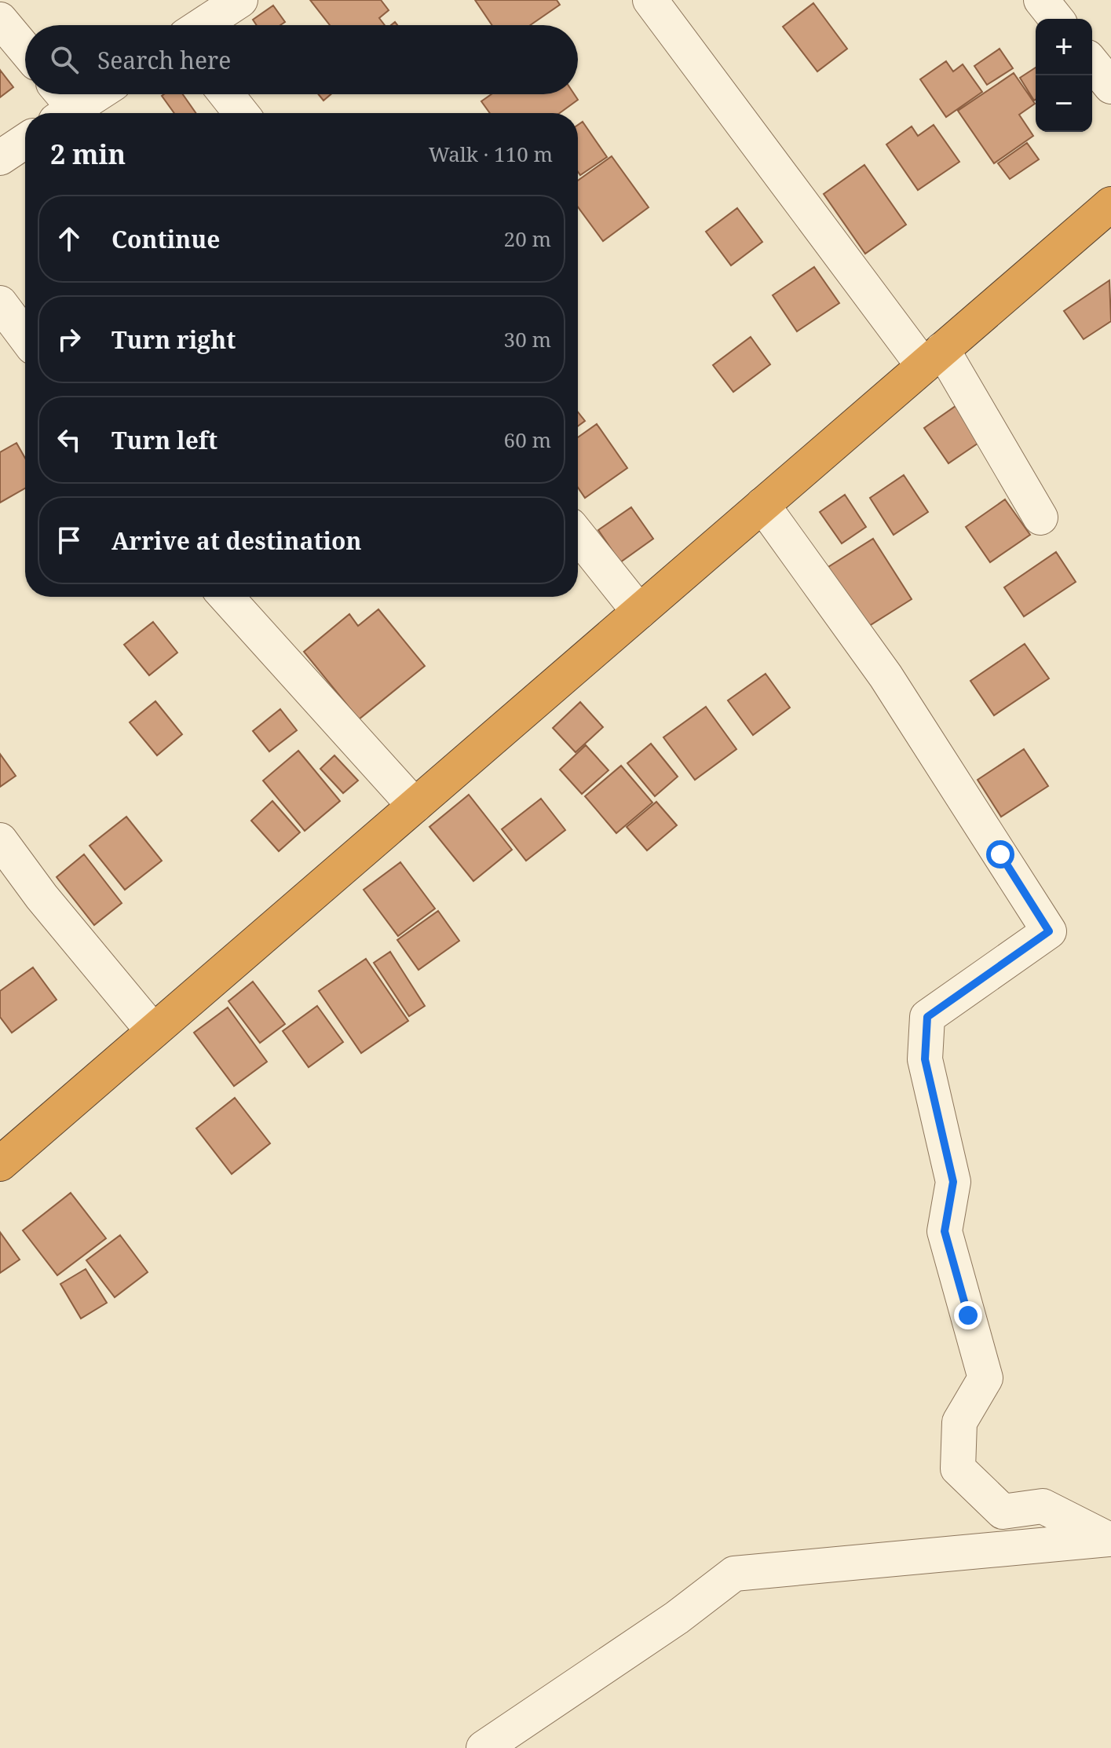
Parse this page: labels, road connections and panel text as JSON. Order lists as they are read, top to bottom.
{
  "page": {
    "map_buttons": ["+", "−"],
    "search": "Search here",
    "heading": ["2 min", "Walk · 110 m"],
    "list": [
      ["Continue", "20 m"],
      ["Turn right", "30 m"],
      ["Turn left", "60 m"],
      "Arrive at destination"
    ]
  }
}
